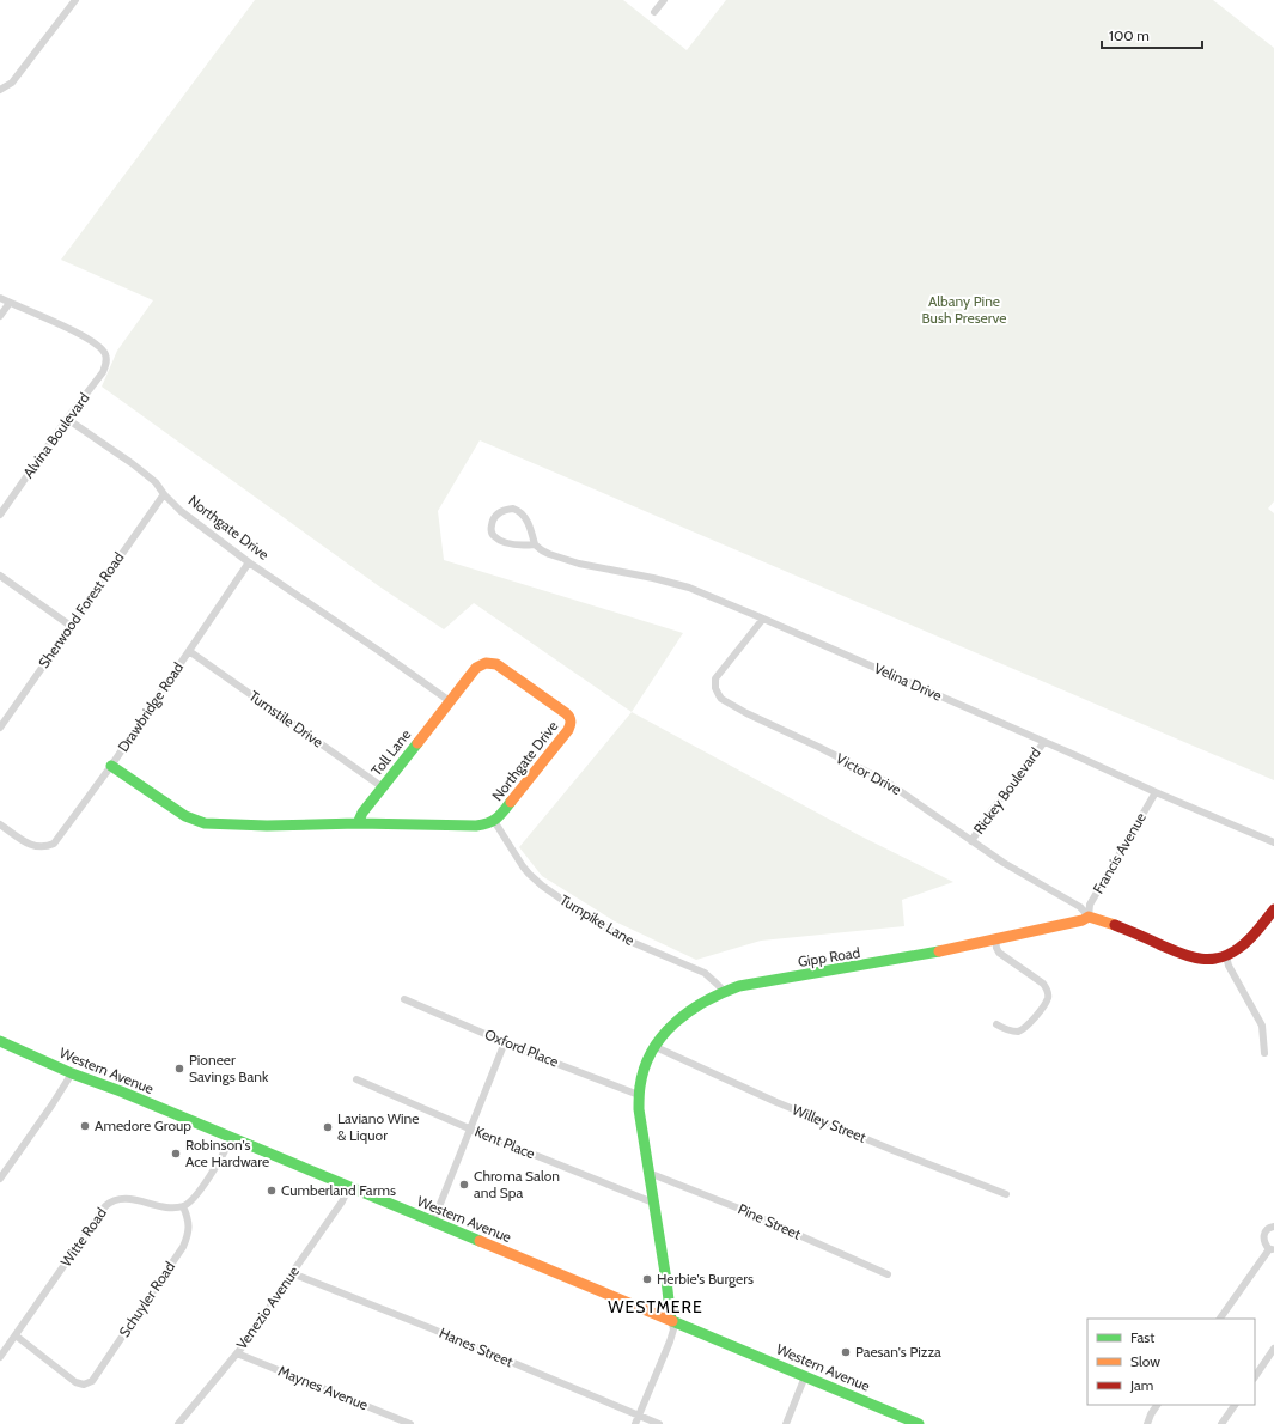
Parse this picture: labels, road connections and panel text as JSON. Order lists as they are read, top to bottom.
{
  "streets": {
    "street": [
      "Alvina Boulevard",
      "Northgate Drive",
      "Sherwood Forest Road",
      "Velina Drive",
      "Drawbridge Road",
      "Turnstile Drive",
      "Toll Lane",
      "Victor Drive",
      "Rickey Boulevard",
      "Francis Avenue",
      "Turnpike Lane",
      "Gipp Road",
      "Oxford Place",
      "Western Avenue",
      "Willey Street",
      "Kent Place",
      "Pine Street",
      "Witte Road",
      "Schuyler Road",
      "Venezio Avenue",
      "Hanes Street",
      "Maynes Avenue"
    ]
  },
  "crossings": [
    ["Alvina Boulevard", "Northgate Drive"],
    ["Northgate Drive", "Sherwood Forest Road"],
    ["Northgate Drive", "Drawbridge Road"],
    ["Northgate Drive", "Toll Lane"],
    ["Northgate Drive", "Turnpike Lane"],
    ["Velina Drive", "Victor Drive"],
    ["Velina Drive", "Rickey Boulevard"],
    ["Velina Drive", "Francis Avenue"],
    ["Drawbridge Road", "Turnstile Drive"],
    ["Turnstile Drive", "Toll Lane"],
    ["Victor Drive", "Rickey Boulevard"],
    ["Victor Drive", "Francis Avenue"],
    ["Victor Drive", "Gipp Road"],
    ["Francis Avenue", "Gipp Road"],
    ["Turnpike Lane", "Gipp Road"],
    ["Gipp Road", "Oxford Place"],
    ["Gipp Road", "Western Avenue"],
    ["Gipp Road", "Willey Street"],
    ["Gipp Road", "Kent Place"],
    ["Gipp Road", "Pine Street"],
    ["Western Avenue", "Venezio Avenue"],
    ["Witte Road", "Schuyler Road"],
    ["Venezio Avenue", "Hanes Street"],
    ["Venezio Avenue", "Maynes Avenue"]
  ],
  "districts": ["WESTMERE"],
  "parks": ["Albany Pine Bush Preserve"],
  "places": [
    "Pioneer Savings Bank",
    "Amedore Group",
    "Laviano Wine & Liquor",
    "Robinson's Ace Hardware",
    "Chroma Salon and Spa",
    "Cumberland Farms",
    "Herbie's Burgers",
    "Paesan's Pizza"
  ],
  "legend": ["Fast", "Slow", "Jam"],
  "scale_bar": "100 m"
}
